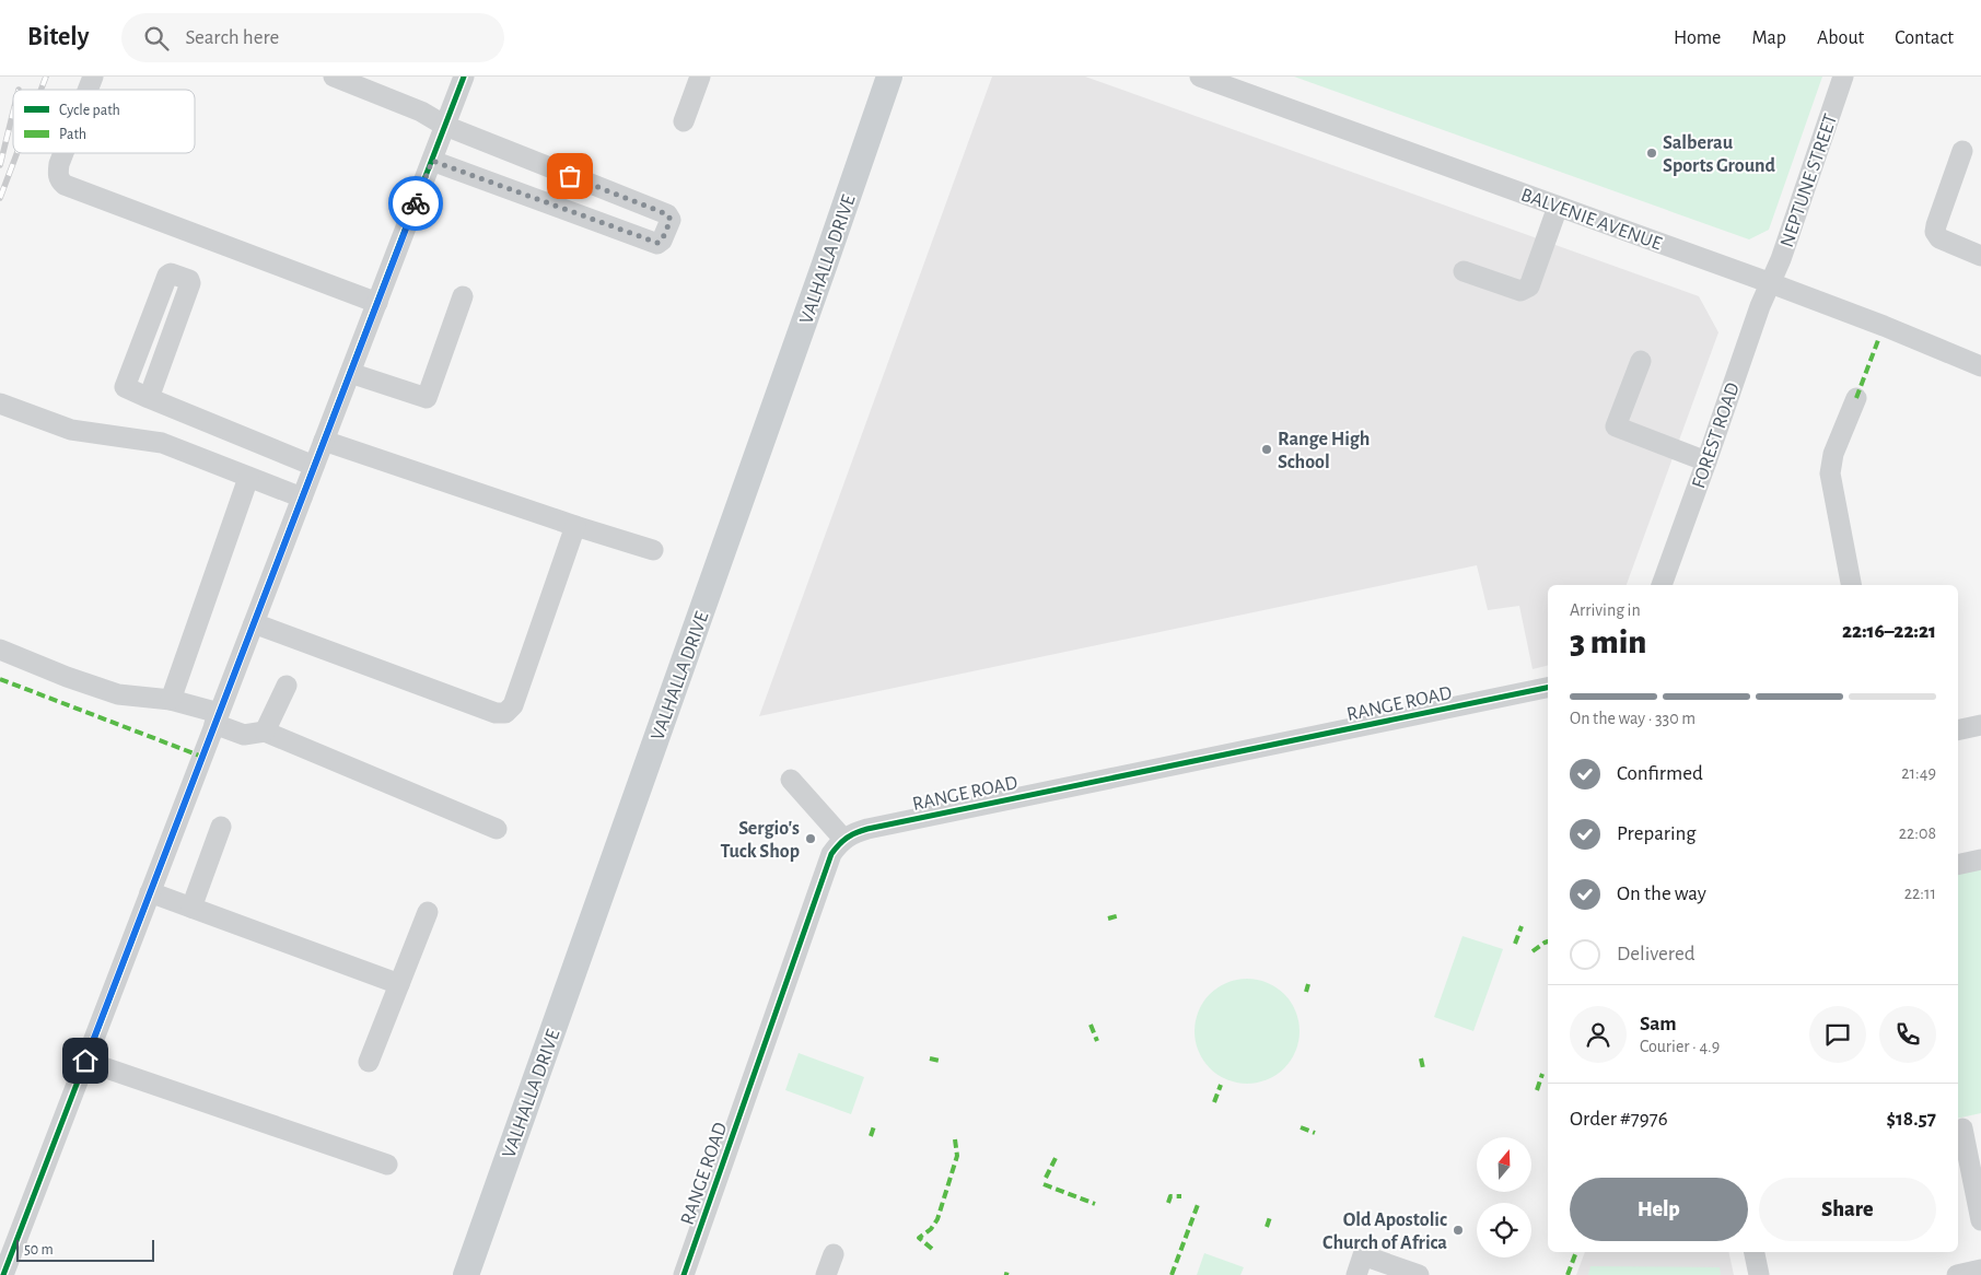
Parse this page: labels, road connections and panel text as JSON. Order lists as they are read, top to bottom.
{
  "streets": {
    "main road": ["VALHALLA DRIVE"],
    "street": [
      "NEPTUNE STREET",
      "BALVENIE AVENUE",
      "FOREST ROAD",
      "RANGE ROAD"
    ]
  },
  "crossings": [
    ["NEPTUNE STREET", "BALVENIE AVENUE"],
    ["NEPTUNE STREET", "FOREST ROAD"],
    ["BALVENIE AVENUE", "FOREST ROAD"]
  ],
  "places": [
    "Salberau Sports Ground",
    "Range High School",
    "Sergio's Tuck Shop",
    "Old Apostolic Church of Africa"
  ],
  "legend": ["Cycle path", "Path"],
  "scale_bar": "50 m",
  "north": "top",
  "page": {
    "header": "Bitely",
    "search": "Search here",
    "nav": [
      "Home",
      "Map",
      "About",
      "Contact"
    ],
    "heading": ["3 min", "Arriving in", "22:16–22:21"],
    "panel": [
      "Sam",
      "Courier · 4.9",
      "Order #7976",
      "$18.57"
    ],
    "bar": "On the way · 330 m",
    "list": [
      ["Confirmed", "21:49"],
      ["Preparing", "22:08"],
      ["On the way", "22:11"],
      "Delivered"
    ],
    "buttons": ["Help", "Share"],
    "scale": "50 m"
  }
}
